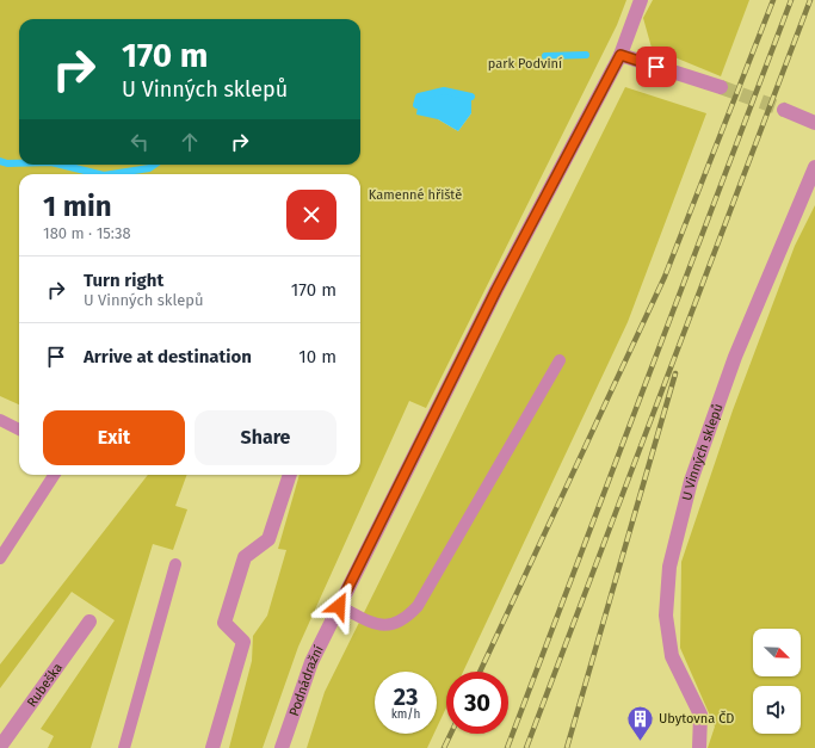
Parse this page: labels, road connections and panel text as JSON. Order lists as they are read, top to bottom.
{
  "streets": {
    "street": ["U Vinných sklepů", "Podnádražní", "Rubeška"]
  },
  "parks": ["park Podviní", "Kamenné hřiště"],
  "places": {
    "building": ["Ubytovna ČD"]
  },
  "north": "bottom right",
  "page": {
    "turn": ["170 m", "U Vinných sklepů"],
    "heading": ["1 min", "180 m · 15:38"],
    "list": [
      {
        "name": "Turn right",
        "note": "U Vinných sklepů",
        "value": "170 m"
      },
      {
        "name": "Arrive at destination",
        "value": "10 m"
      }
    ],
    "buttons": ["Exit", "Share"],
    "speed": "23 km/h",
    "limit": "30"
  }
}
